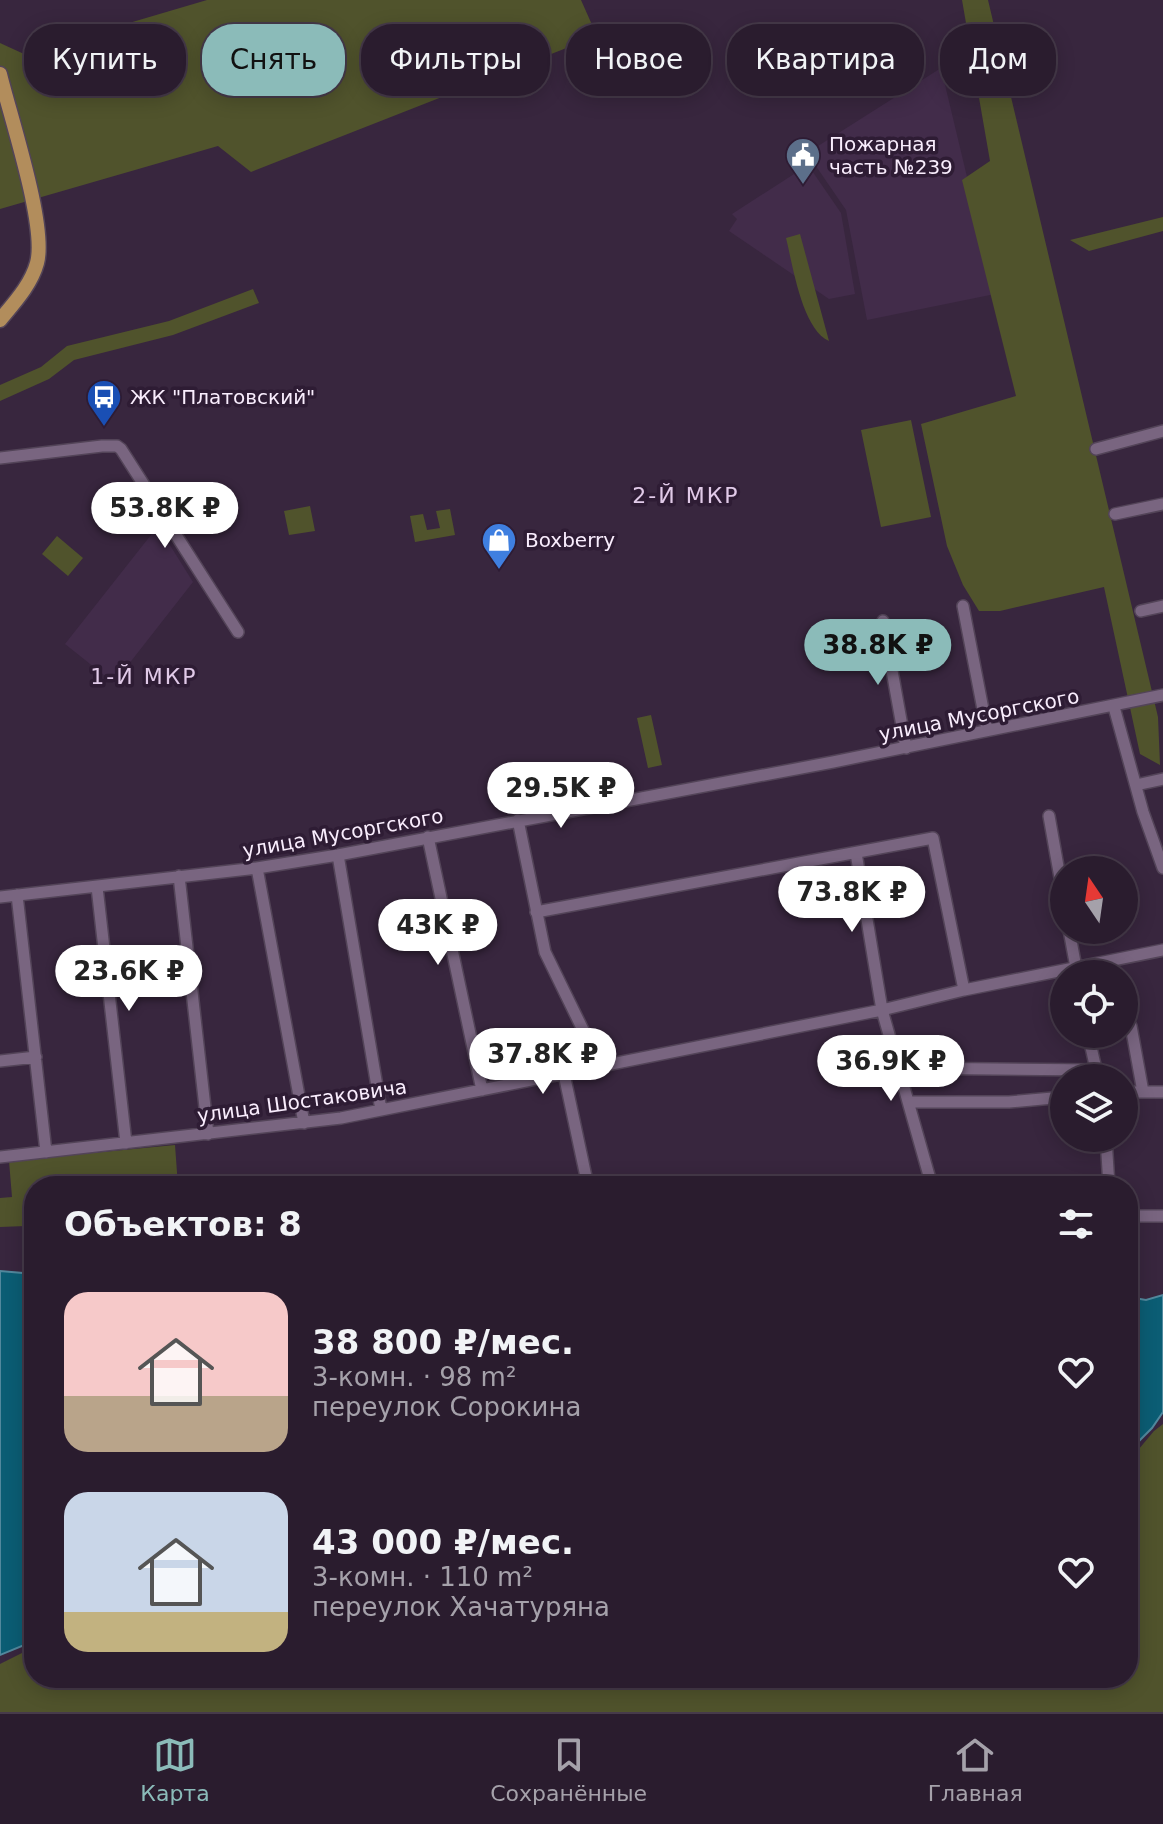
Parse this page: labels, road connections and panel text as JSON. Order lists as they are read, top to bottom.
{
  "streets": {
    "street": ["улица Мусоргского", "улица Шостаковича"]
  },
  "districts": ["2-Й МКР", "1-Й МКР"],
  "places": {
    "public building": ["Пожарная часть №239"],
    "bus stop": ["ЖК \"Платовский\""],
    "shop": ["Boxberry"]
  },
  "north": "top",
  "page": {
    "chip": [
      "Купить",
      "Снять",
      "Фильтры",
      "Новое",
      "Квартира",
      "Дом"
    ],
    "price": [
      "53.8K ₽",
      "38.8K ₽",
      "29.5K ₽",
      "73.8K ₽",
      "43K ₽",
      "23.6K ₽",
      "37.8K ₽",
      "36.9K ₽"
    ],
    "heading": "Объектов: 8",
    "list": [
      {
        "name": "38 800 ₽/мес.",
        "note": "3-комн. · 98 m² · переулок Сорокина"
      },
      {
        "name": "43 000 ₽/мес.",
        "note": "3-комн. · 110 m² · переулок Хачатуряна"
      }
    ],
    "tabs": ["Карта", "Сохранённые", "Главная"]
  }
}
